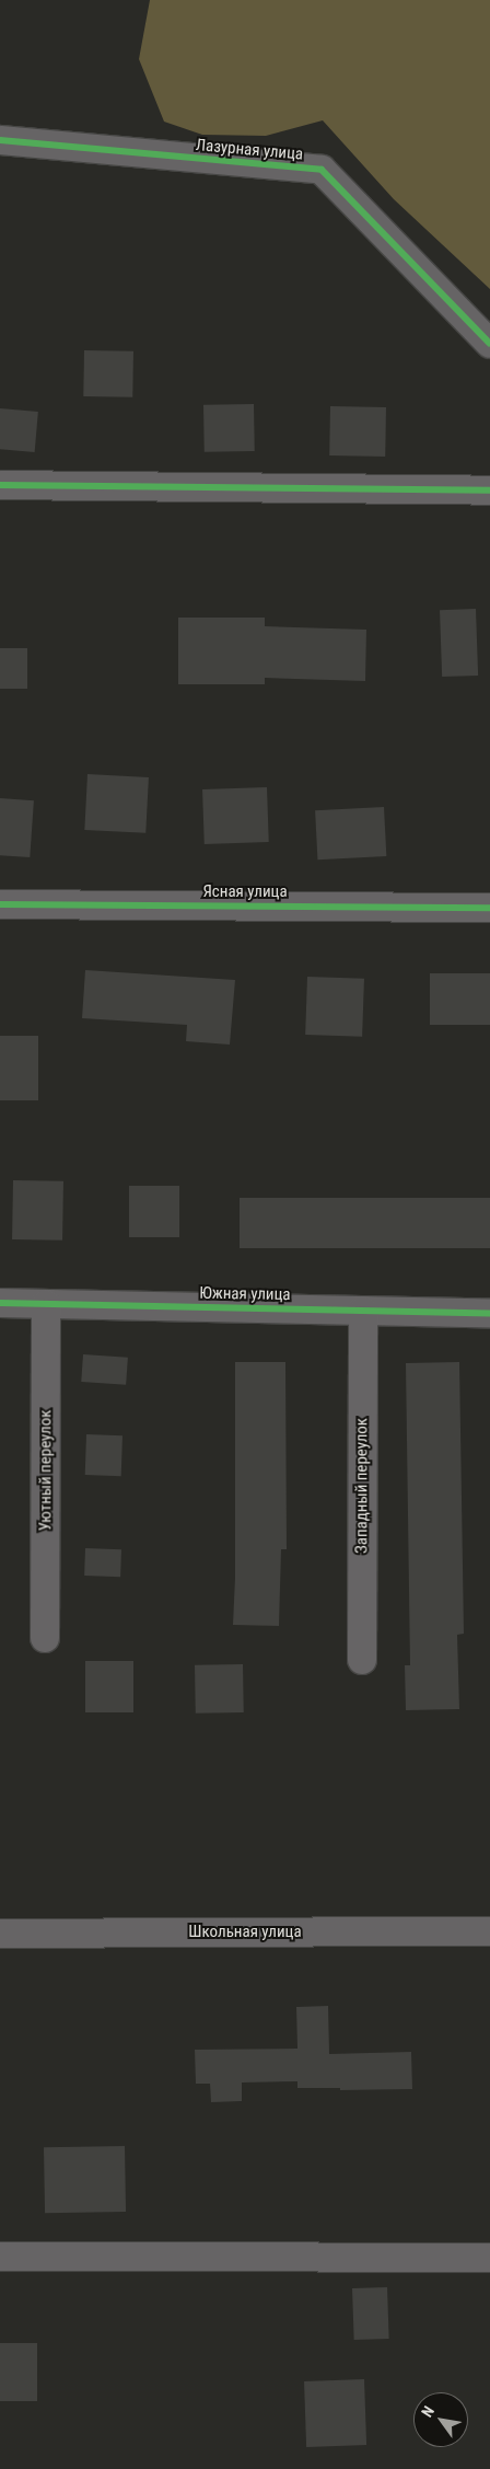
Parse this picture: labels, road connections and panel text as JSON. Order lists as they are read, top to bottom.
{
  "streets": {
    "street": [
      "Лазурная улица",
      "Ясная улица",
      "Южная улица",
      "Уютный переулок",
      "Западный переулок",
      "Школьная улица"
    ]
  },
  "crossings": [
    ["Южная улица", "Уютный переулок"],
    ["Южная улица", "Западный переулок"]
  ],
  "north": "top left"
}
